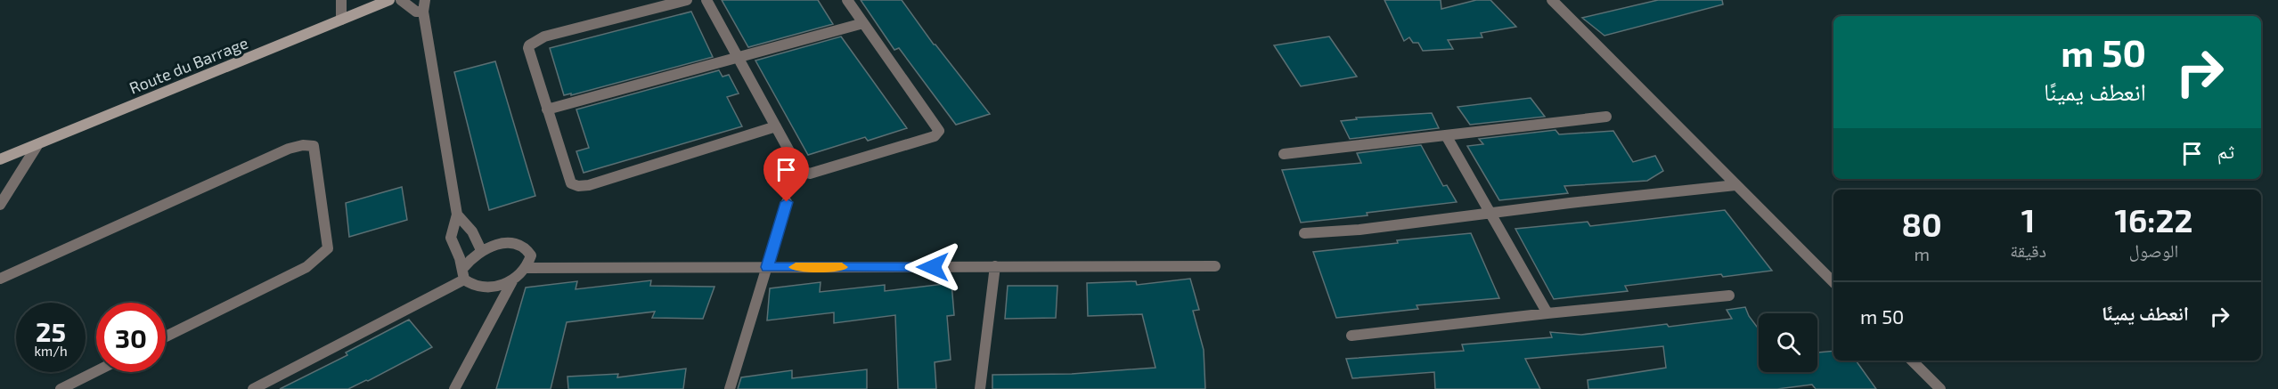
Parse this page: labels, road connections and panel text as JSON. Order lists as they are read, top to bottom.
{
  "streets": {
    "main road": ["Route du Barrage"]
  },
  "page": {
    "turn": ["50 m", "انعطف يمينًا"],
    "then": "ثم",
    "eta": [
      "16:22",
      "الوصول",
      "1",
      "دقيقة",
      "80",
      "m"
    ],
    "list": [
      {
        "name": "انعطف يمينًا",
        "value": "50 m"
      }
    ],
    "speed": "25 km/h",
    "limit": "30"
  }
}
